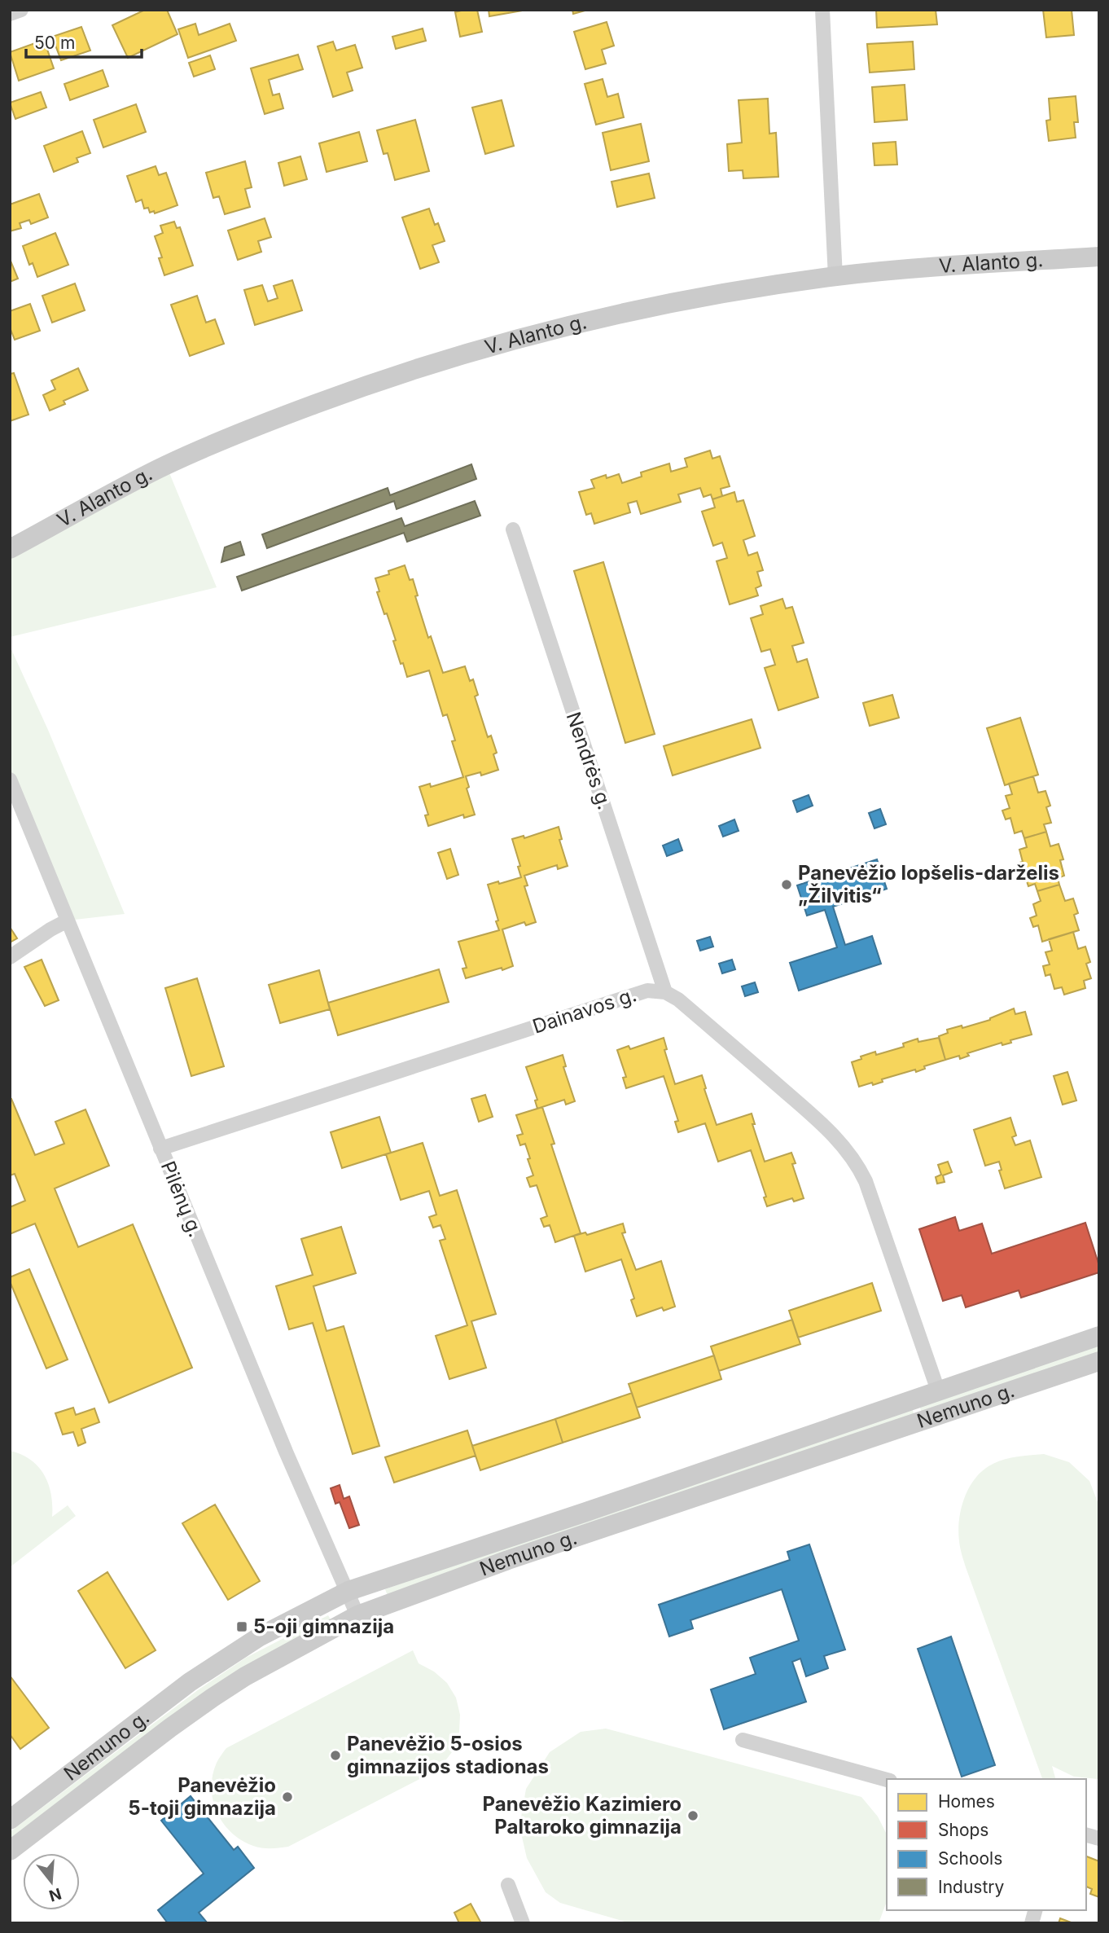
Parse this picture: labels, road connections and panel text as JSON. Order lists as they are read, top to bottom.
{
  "streets": {
    "main road": ["V. Alanto g.", "Nemuno g."],
    "street": ["Nendrės g.", "Dainavos g.", "Pilėnų g."]
  },
  "crossings": [
    ["Nendrės g.", "Dainavos g."],
    ["Dainavos g.", "Pilėnų g."],
    ["Dainavos g.", "Nemuno g."],
    ["Pilėnų g.", "Nemuno g."]
  ],
  "places": {
    "other": [
      "Panevėžio lopšelis-darželis „Žilvitis“",
      "Panevėžio 5-osios gimnazijos stadionas",
      "Panevėžio 5-toji gimnazija",
      "Panevėžio Kazimiero Paltaroko gimnazija"
    ],
    "transit": ["5-oji gimnazija"]
  },
  "legend": [
    "Homes",
    "Shops",
    "Schools",
    "Industry"
  ],
  "scale_bar": "50 m",
  "north": "bottom"
}
